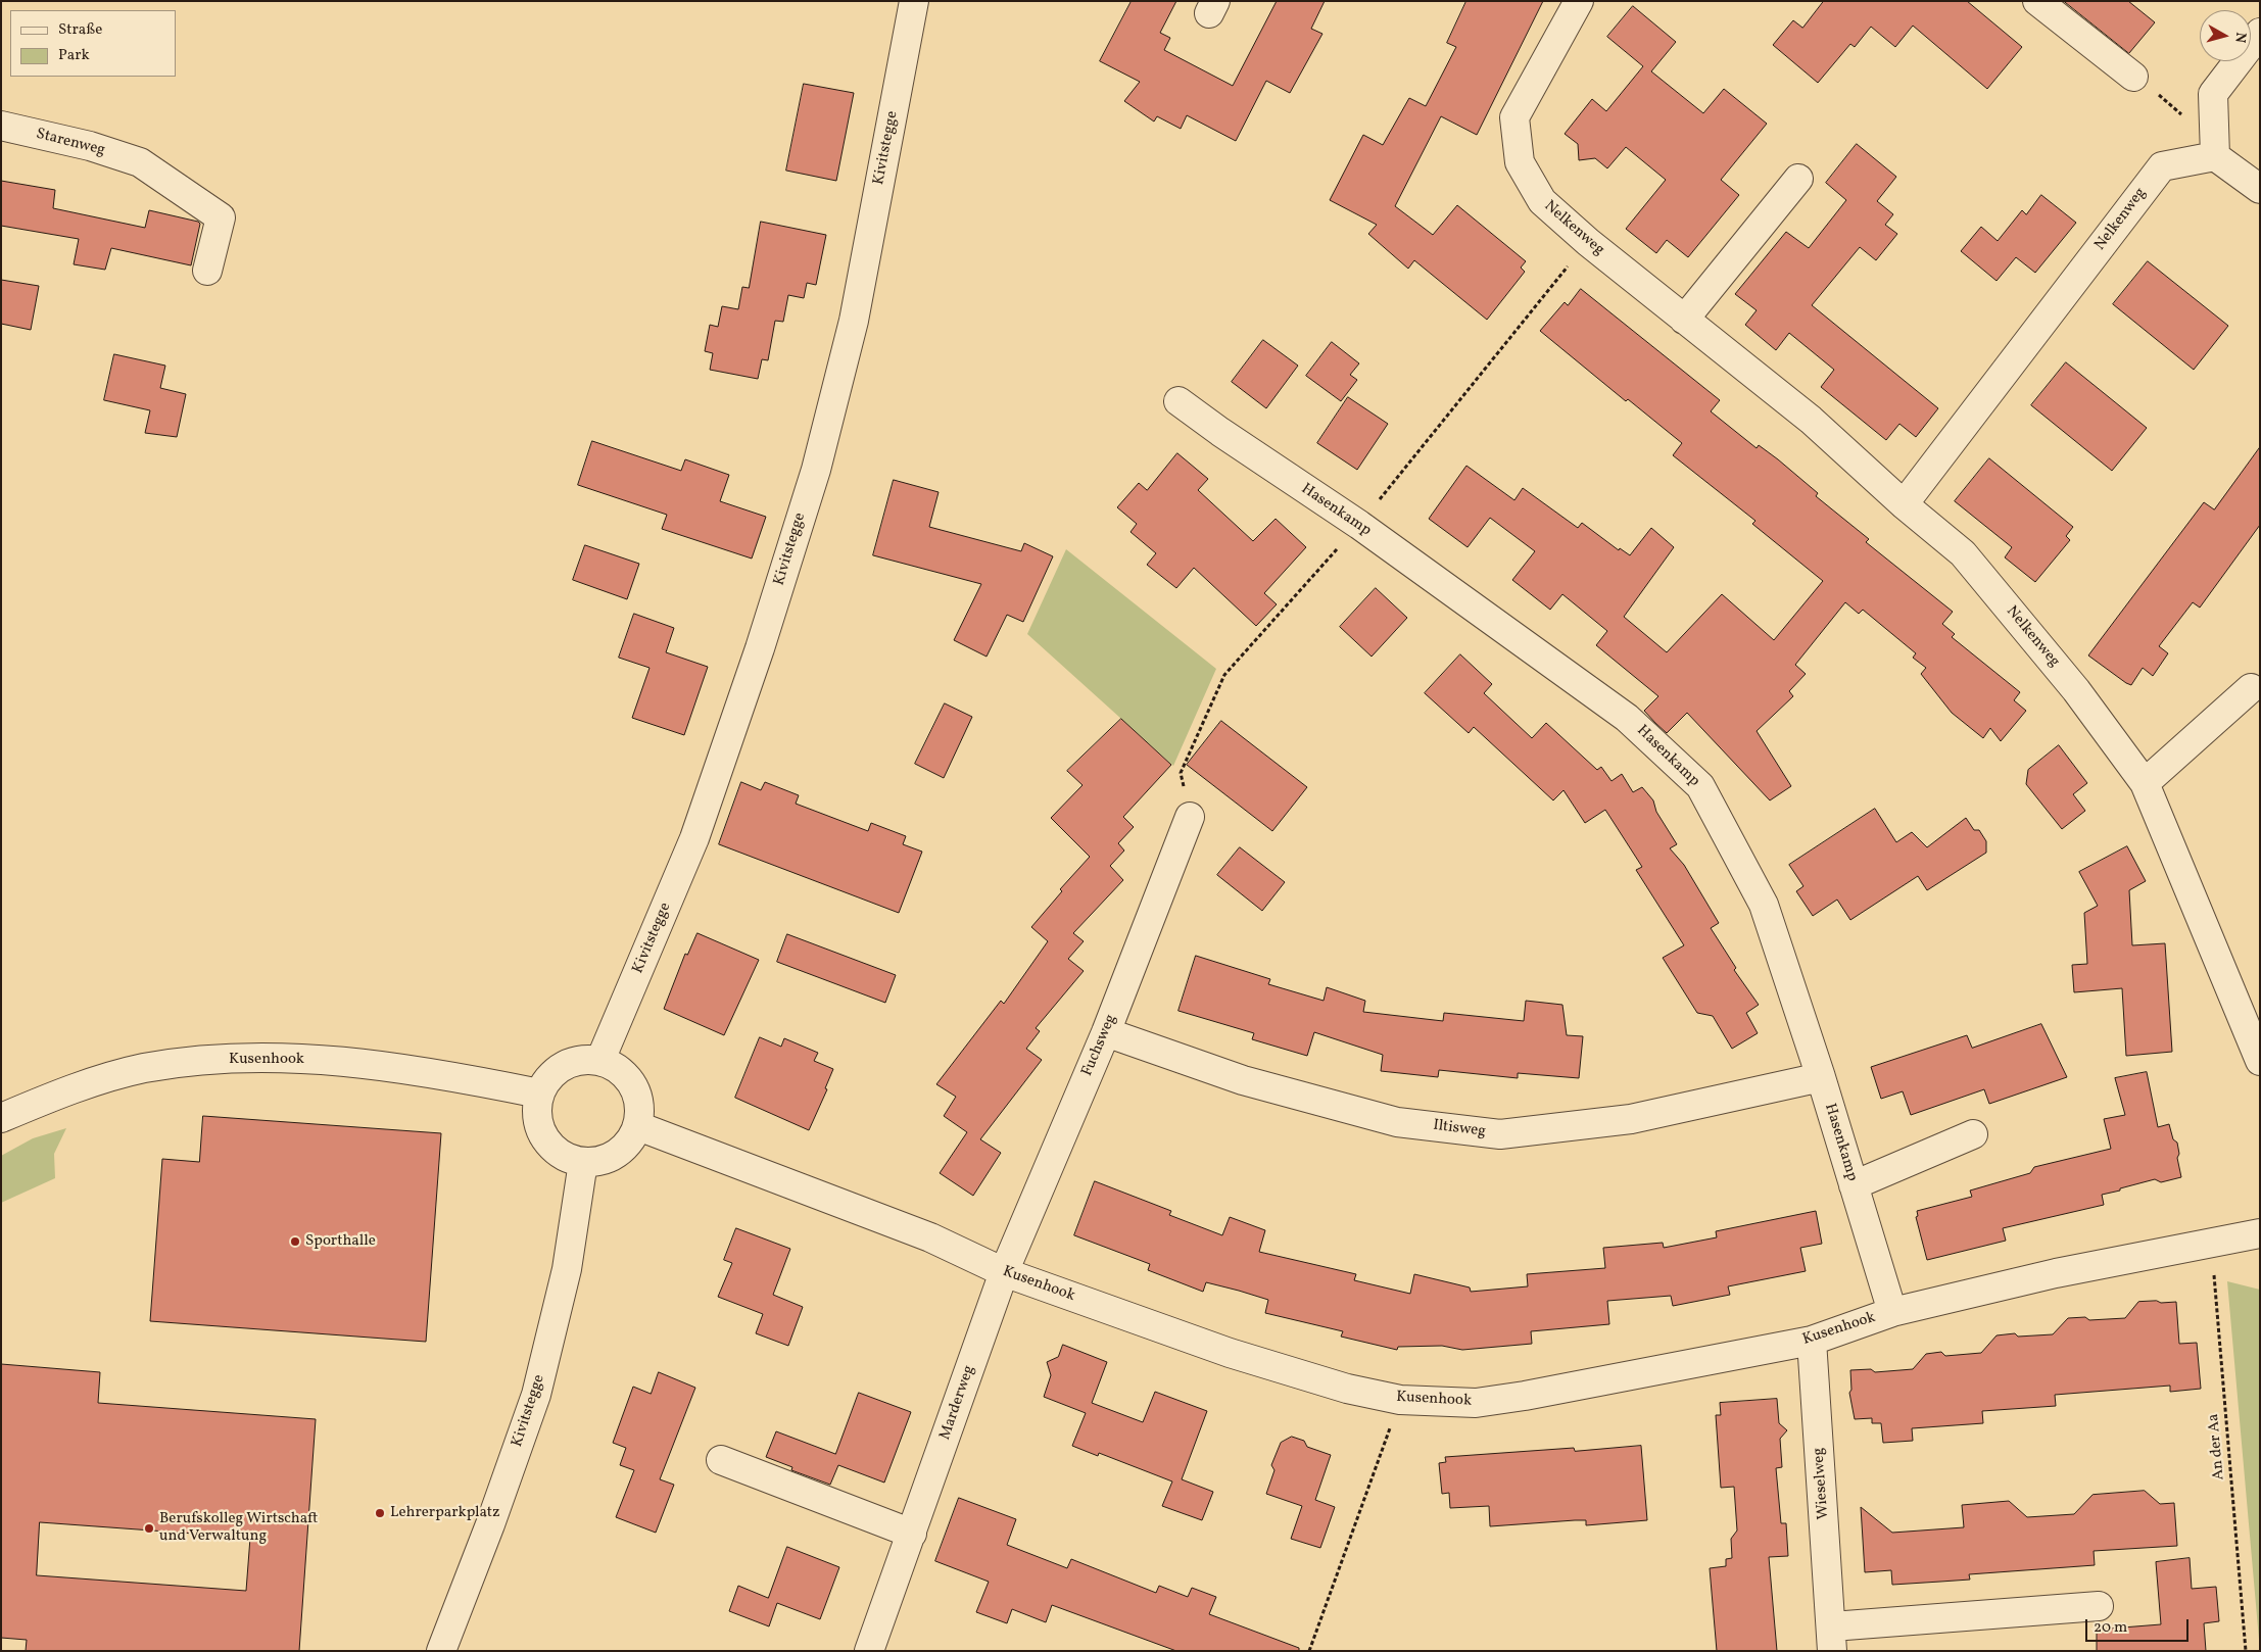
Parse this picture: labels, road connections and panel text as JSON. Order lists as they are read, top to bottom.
{
  "streets": {
    "street": [
      "Starenweg",
      "Kivitstegge",
      "Nelkenweg",
      "Hasenkamp",
      "Fuchsweg",
      "Kusenhook",
      "Iltisweg",
      "Marderweg",
      "Wieselweg"
    ],
    "path": ["An der Aa"]
  },
  "crossings": [
    ["Kivitstegge", "Kusenhook"],
    ["Hasenkamp", "Kusenhook"],
    ["Hasenkamp", "Iltisweg"],
    ["Fuchsweg", "Kusenhook"],
    ["Fuchsweg", "Iltisweg"],
    ["Fuchsweg", "Marderweg"],
    ["Kusenhook", "Marderweg"],
    ["Kusenhook", "An der Aa"],
    ["Kusenhook", "Wieselweg"]
  ],
  "places": ["Sporthalle", "Lehrerparkplatz", "Berufskolleg Wirtschaft und Verwaltung"],
  "legend": ["Straße", "Park"],
  "scale_bar": "20 m",
  "north": "right"
}
